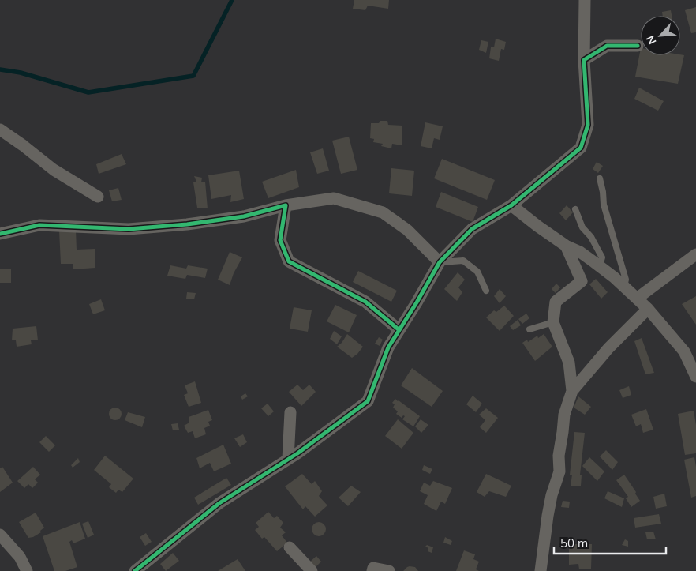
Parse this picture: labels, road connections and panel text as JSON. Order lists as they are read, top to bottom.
{
  "scale_bar": "50 m",
  "north": "bottom left"
}
